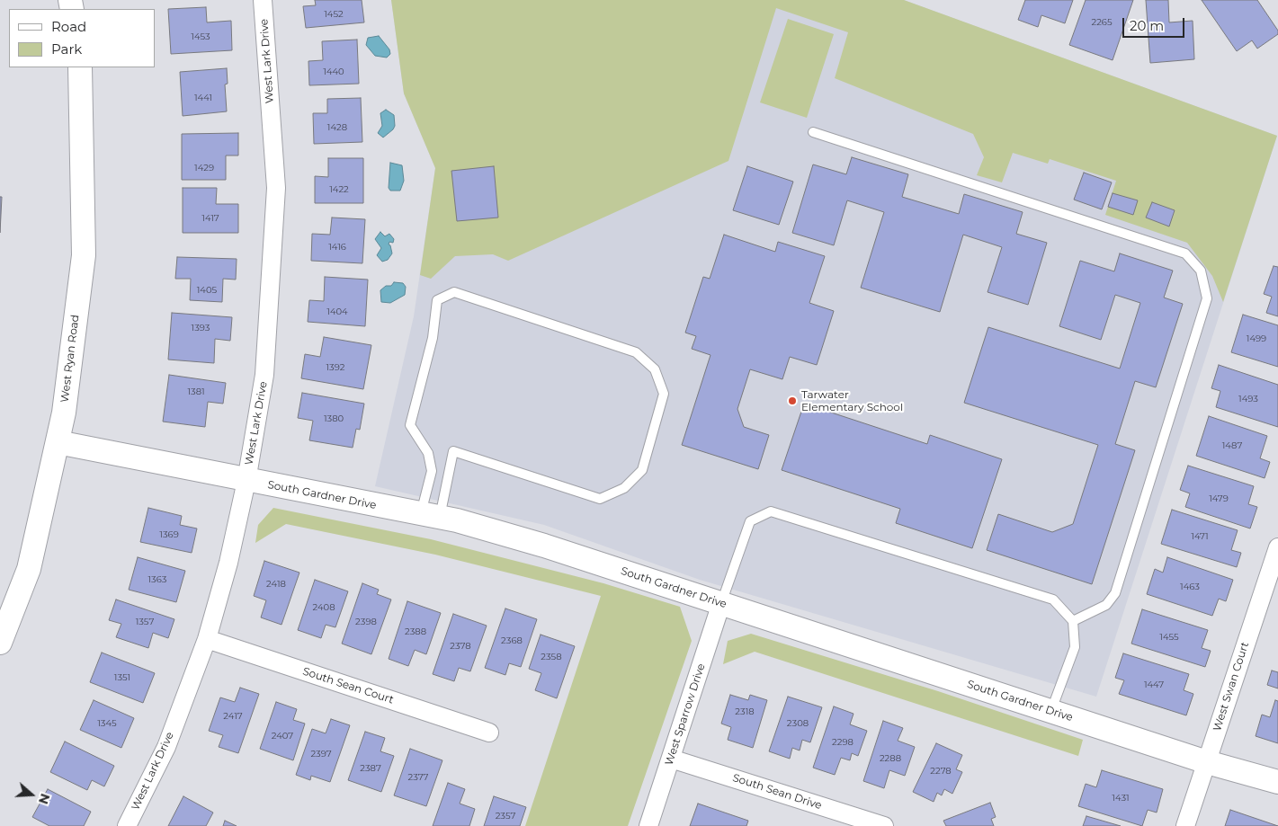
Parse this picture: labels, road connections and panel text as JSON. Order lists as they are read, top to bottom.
{
  "streets": {
    "street": [
      "West Lark Drive",
      "West Ryan Road",
      "South Gardner Drive",
      "South Sean Court",
      "West Swan Court",
      "West Sparrow Drive",
      "South Sean Drive"
    ]
  },
  "crossings": [
    ["West Lark Drive", "South Gardner Drive"],
    ["West Lark Drive", "South Sean Court"],
    ["West Ryan Road", "South Gardner Drive"],
    ["South Gardner Drive", "West Swan Court"],
    ["South Gardner Drive", "West Sparrow Drive"],
    ["West Sparrow Drive", "South Sean Drive"]
  ],
  "places": ["Tarwater Elementary School"],
  "house_numbers": [
    "1452",
    "2265",
    "1453",
    "1440",
    "1441",
    "1428",
    "1429",
    "1422",
    "1417",
    "1416",
    "1405",
    "1404",
    "1393",
    "1499",
    "1392",
    "1381",
    "1493",
    "1380",
    "1487",
    "1479",
    "1369",
    "1471",
    "1363",
    "2418",
    "1463",
    "2408",
    "1357",
    "2398",
    "2388",
    "1455",
    "2368",
    "2378",
    "2358",
    "1351",
    "1447",
    "2318",
    "2417",
    "1345",
    "2308",
    "2407",
    "2298",
    "2397",
    "2288",
    "2387",
    "2278",
    "2377",
    "1431",
    "2357"
  ],
  "legend": ["Road", "Park"],
  "scale_bar": "20 m",
  "north": "right"
}
